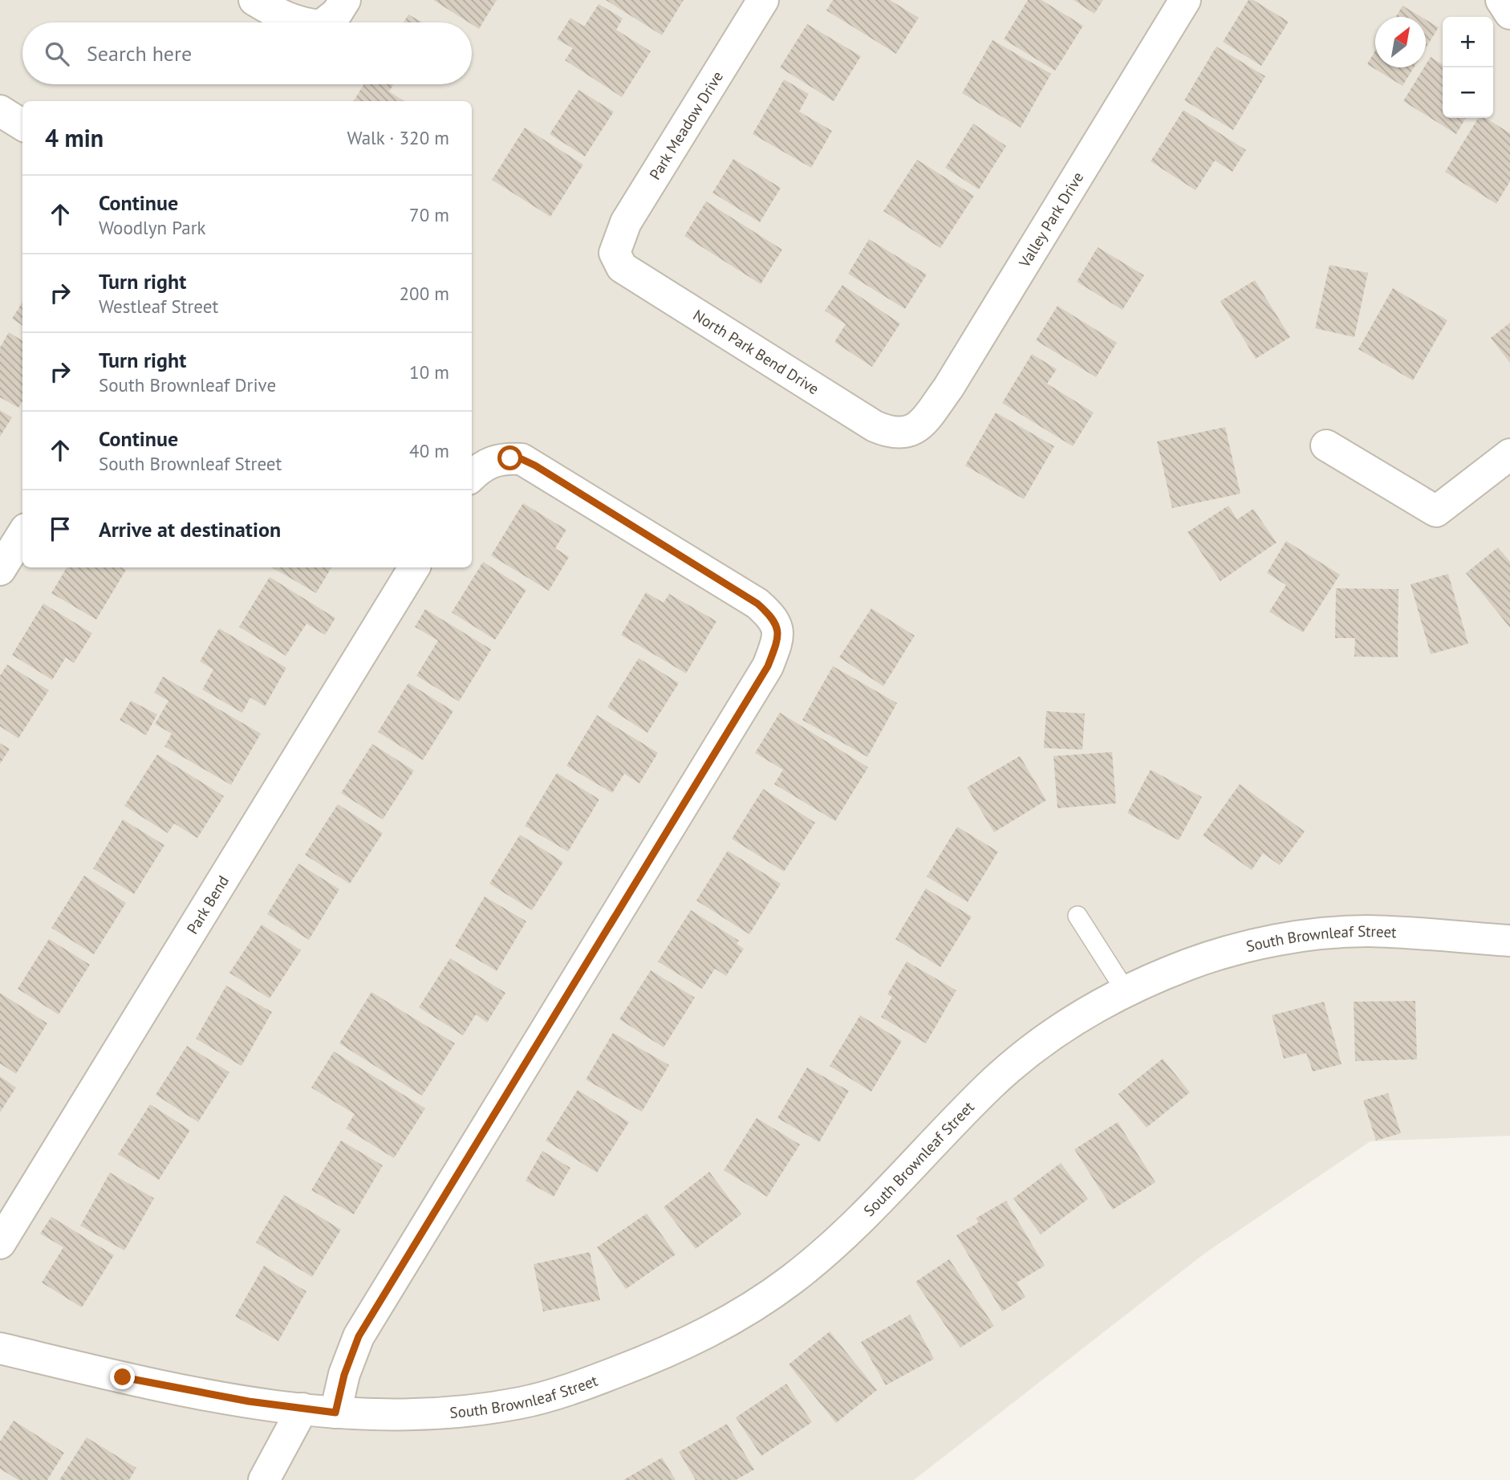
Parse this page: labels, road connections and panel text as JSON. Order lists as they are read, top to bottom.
{
  "streets": {
    "street": [
      "Park Meadow Drive",
      "Valley Park Drive",
      "North Park Bend Drive",
      "Park Bend",
      "South Brownleaf Street"
    ]
  },
  "crossings": [
    ["Park Meadow Drive", "North Park Bend Drive"],
    ["Valley Park Drive", "North Park Bend Drive"]
  ],
  "north": "top right",
  "page": {
    "map_buttons": ["+", "−"],
    "search": "Search here",
    "heading": ["4 min", "Walk · 320 m"],
    "list": [
      ["Continue", "Woodlyn Park", "70 m"],
      ["Turn right", "Westleaf Street", "200 m"],
      ["Turn right", "South Brownleaf Drive", "10 m"],
      ["Continue", "South Brownleaf Street", "40 m"],
      "Arrive at destination"
    ]
  }
}
